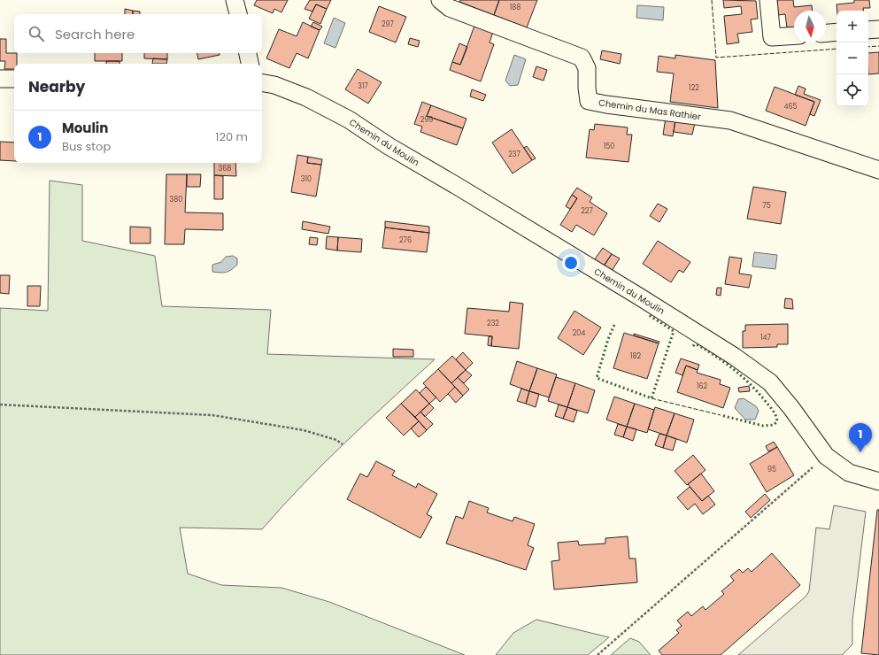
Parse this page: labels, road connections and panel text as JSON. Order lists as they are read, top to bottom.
{
  "streets": {
    "street": ["Chemin du Mas Rathier", "Chemin du Moulin"]
  },
  "house_numbers": [
    "188",
    "297",
    "317",
    "122",
    "465",
    "299",
    "150",
    "237",
    "368",
    "310",
    "380",
    "75",
    "227",
    "276",
    "232",
    "204",
    "147",
    "182",
    "162",
    "95"
  ],
  "north": "bottom",
  "page": {
    "map_buttons": ["+", "−"],
    "search": "Search here",
    "heading": "Nearby",
    "list": [
      {
        "mark": "1",
        "name": "Moulin",
        "note": "Bus stop",
        "value": "120 m"
      }
    ],
    "pins": "1"
  }
}
